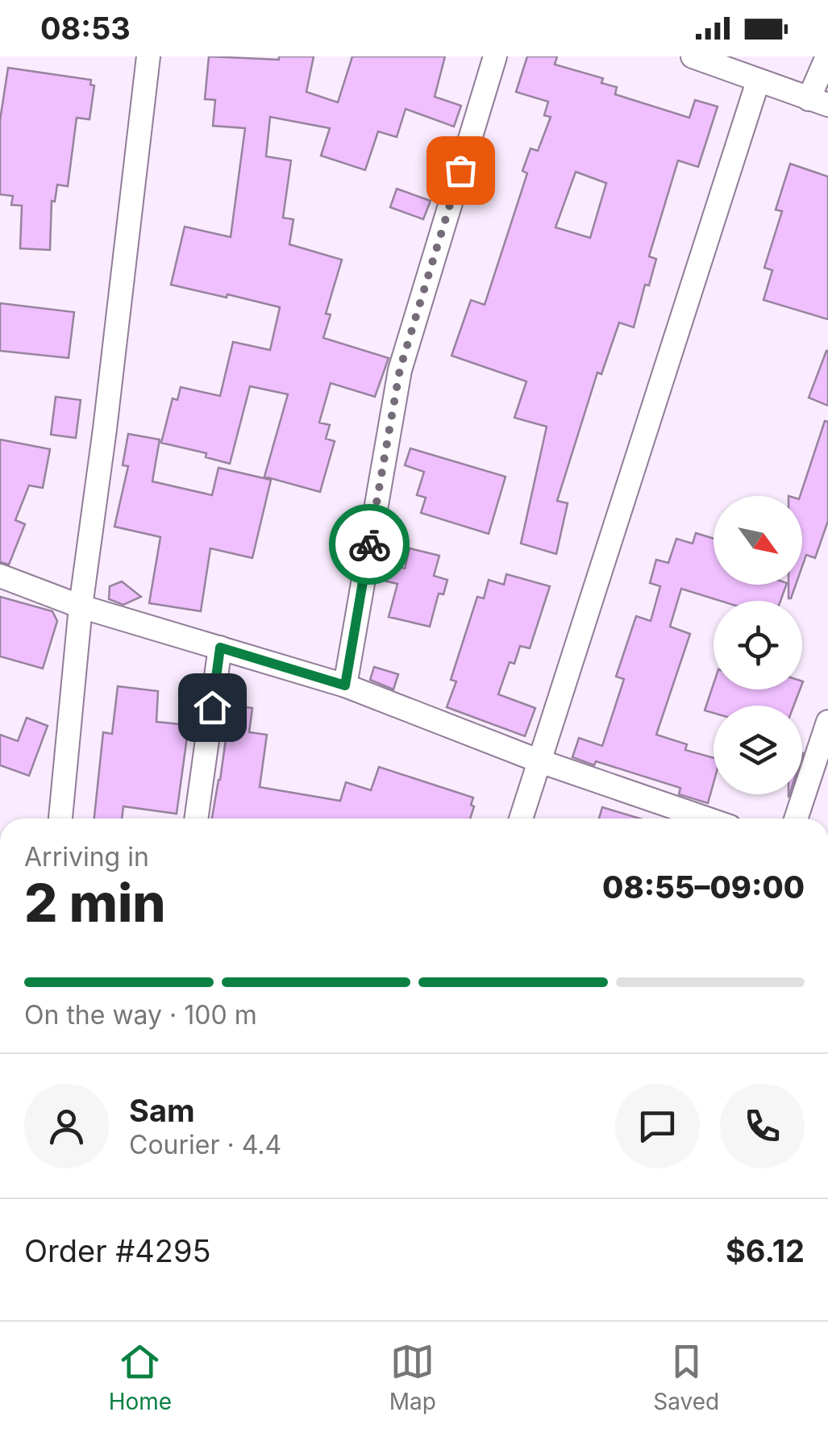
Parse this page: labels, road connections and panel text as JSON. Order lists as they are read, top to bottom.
{
  "north": "bottom right",
  "page": {
    "status": "08:53",
    "heading": ["2 min", "Arriving in", "08:55–09:00"],
    "panel": [
      "Sam",
      "Courier · 4.4",
      "Order #4295",
      "$6.12"
    ],
    "bar": "On the way · 100 m",
    "tabs": ["Home", "Map", "Saved"]
  }
}
